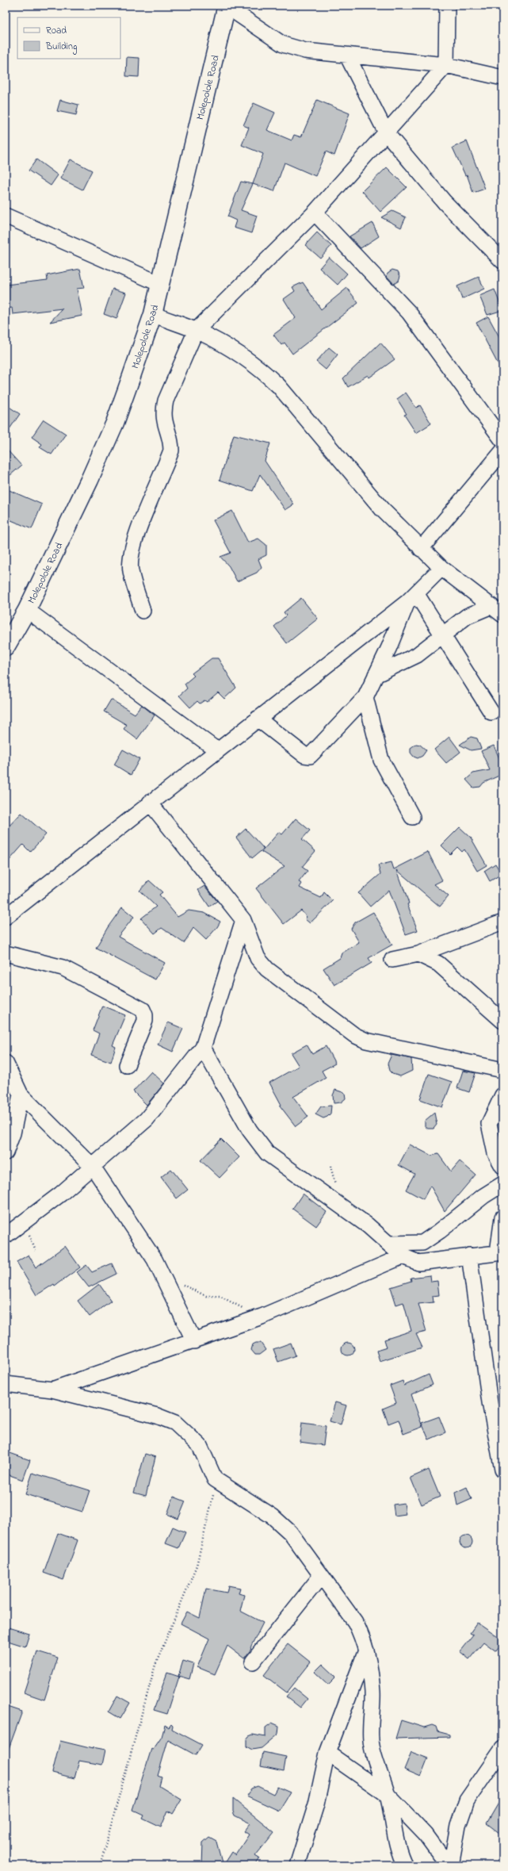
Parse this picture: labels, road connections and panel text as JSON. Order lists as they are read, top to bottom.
{
  "streets": {
    "main road": ["Molepolole Road"]
  },
  "legend": ["Road", "Building"]
}
